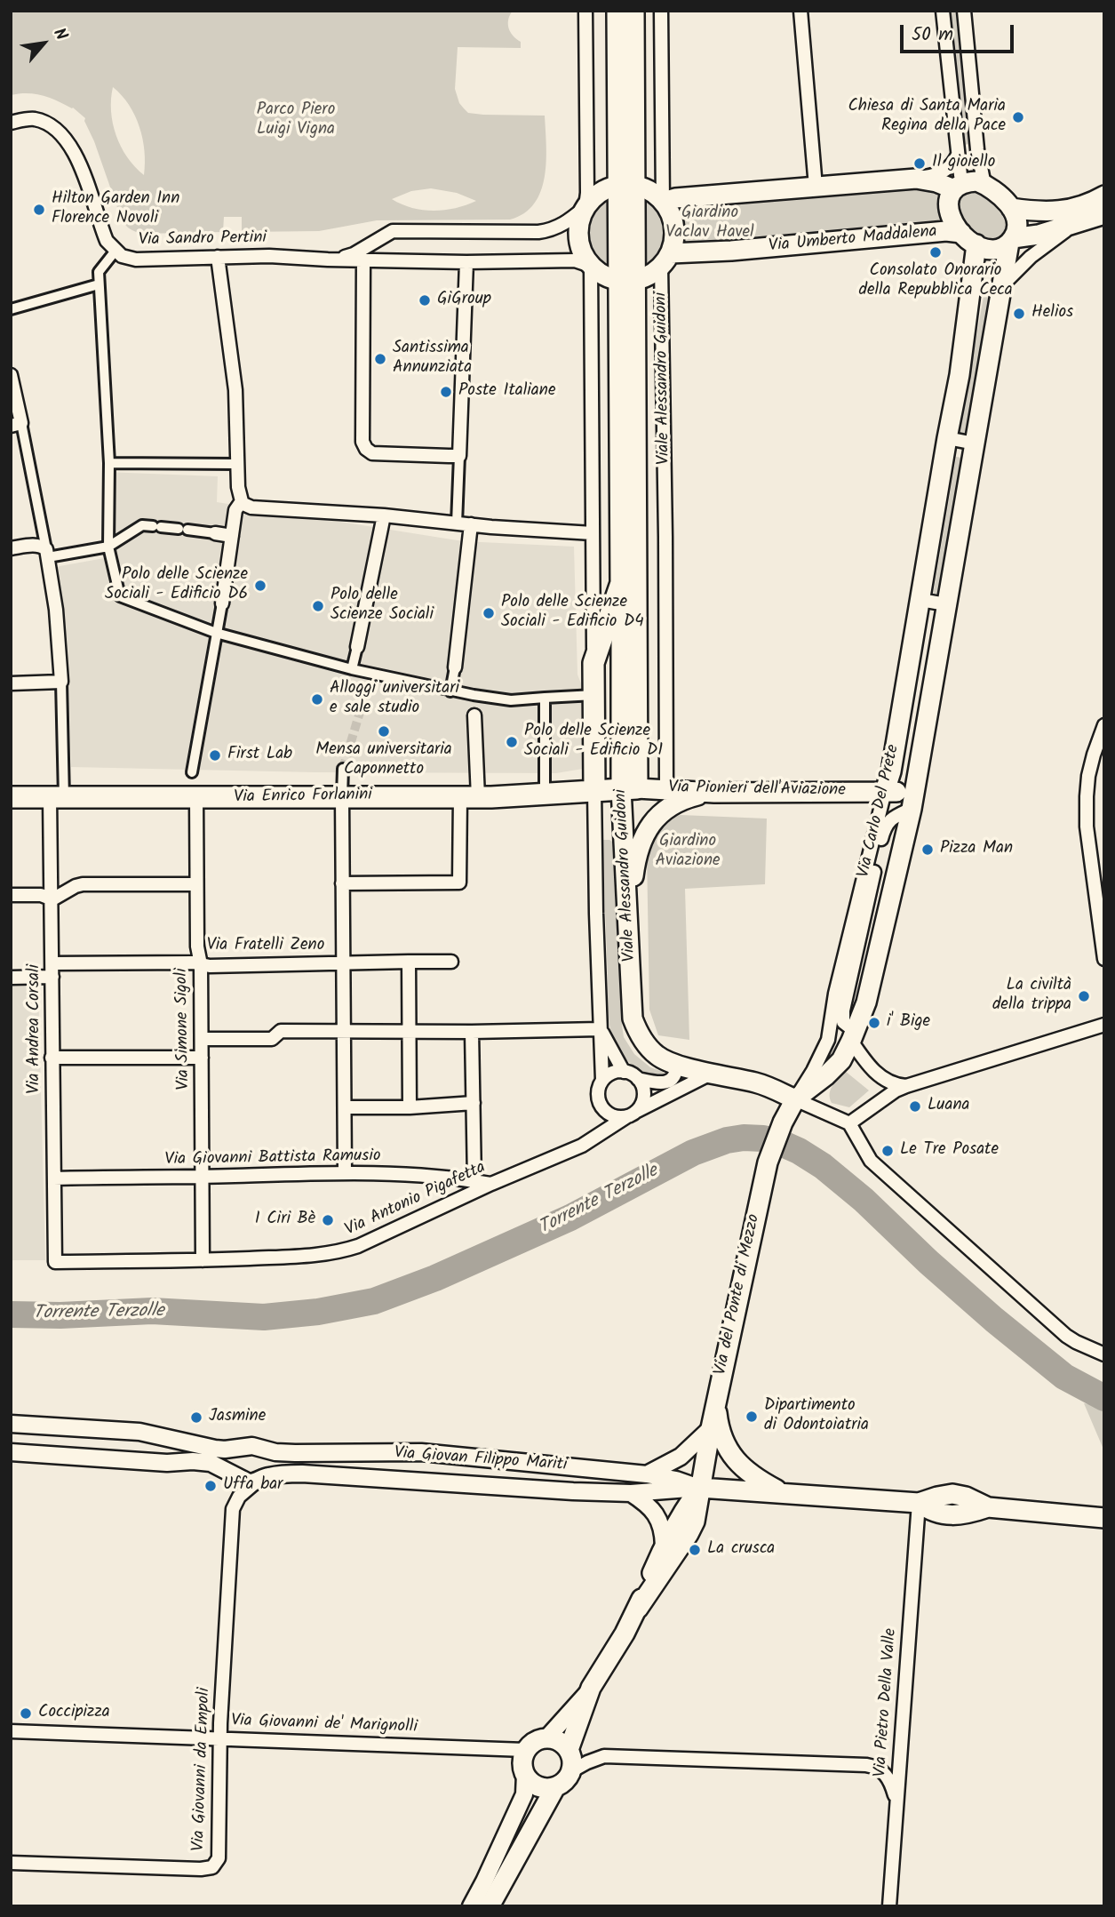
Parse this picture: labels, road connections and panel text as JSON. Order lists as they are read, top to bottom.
{
  "streets": {
    "main road": [
      "Via Umberto Maddalena",
      "Viale Alessandro Guidoni",
      "Via Pionieri dell'Aviazione",
      "Via Enrico Forlanini",
      "Via Carlo Del Prete",
      "Via del Ponte di Mezzo",
      "Via Giovan Filippo Mariti"
    ],
    "street": [
      "Via Sandro Pertini",
      "Via Fratelli Zeno",
      "Via Andrea Corsali",
      "Via Simone Sigoli",
      "Via Giovanni Battista Ramusio",
      "Via Antonio Pigafetta",
      "Via Pietro Della Valle",
      "Via Giovanni de' Marignolli",
      "Via Giovanni da Empoli"
    ]
  },
  "crossings": [
    ["Via Umberto Maddalena", "Viale Alessandro Guidoni"],
    ["Via Umberto Maddalena", "Via Carlo Del Prete"],
    ["Viale Alessandro Guidoni", "Via Pionieri dell'Aviazione"],
    ["Viale Alessandro Guidoni", "Via Enrico Forlanini"],
    ["Viale Alessandro Guidoni", "Via Carlo Del Prete"],
    ["Viale Alessandro Guidoni", "Via del Ponte di Mezzo"],
    ["Via Pionieri dell'Aviazione", "Via Enrico Forlanini"],
    ["Via Pionieri dell'Aviazione", "Via Carlo Del Prete"],
    ["Via Enrico Forlanini", "Via Andrea Corsali"],
    ["Via Enrico Forlanini", "Via Simone Sigoli"],
    ["Via Carlo Del Prete", "Via del Ponte di Mezzo"],
    ["Via Fratelli Zeno", "Via Andrea Corsali"],
    ["Via Fratelli Zeno", "Via Simone Sigoli"],
    ["Via Andrea Corsali", "Via Giovanni Battista Ramusio"],
    ["Via Andrea Corsali", "Via Antonio Pigafetta"],
    ["Via Simone Sigoli", "Via Giovanni Battista Ramusio"],
    ["Via Simone Sigoli", "Via Antonio Pigafetta"],
    ["Via Giovanni Battista Ramusio", "Via Antonio Pigafetta"],
    ["Via del Ponte di Mezzo", "Via Giovan Filippo Mariti"],
    ["Via del Ponte di Mezzo", "Via Giovanni de' Marignolli"],
    ["Via Giovan Filippo Mariti", "Via Pietro Della Valle"],
    ["Via Giovan Filippo Mariti", "Via Giovanni da Empoli"],
    ["Via Giovanni de' Marignolli", "Via Giovanni da Empoli"]
  ],
  "water": ["Torrente Terzolle"],
  "parks": ["Parco Piero Luigi Vigna", "Giardino Vaclav Havel", "Giardino Aviazione"],
  "places": [
    "Chiesa di Santa Maria Regina della Pace",
    "Il gioiello",
    "Hilton Garden Inn Florence Novoli",
    "Consolato Onorario della Repubblica Ceca",
    "GiGroup",
    "Helios",
    "Santissima Annunziata",
    "Poste Italiane",
    "Polo delle Scienze Sociali - Edificio D6",
    "Polo delle Scienze Sociali",
    "Polo delle Scienze Sociali - Edificio D4",
    "Alloggi universitari e sale studio",
    "Mensa universitaria Caponnetto",
    "Polo delle Scienze Sociali - Edificio D1",
    "First Lab",
    "Pizza Man",
    "La civiltà della trippa",
    "i' Bige",
    "Luana",
    "Le Tre Posate",
    "I Ciri Bè",
    "Dipartimento di Odontoiatria",
    "Jasmine",
    "Uffa bar",
    "La crusca",
    "Coccipizza"
  ],
  "scale_bar": "50 m",
  "north": "top right"
}
